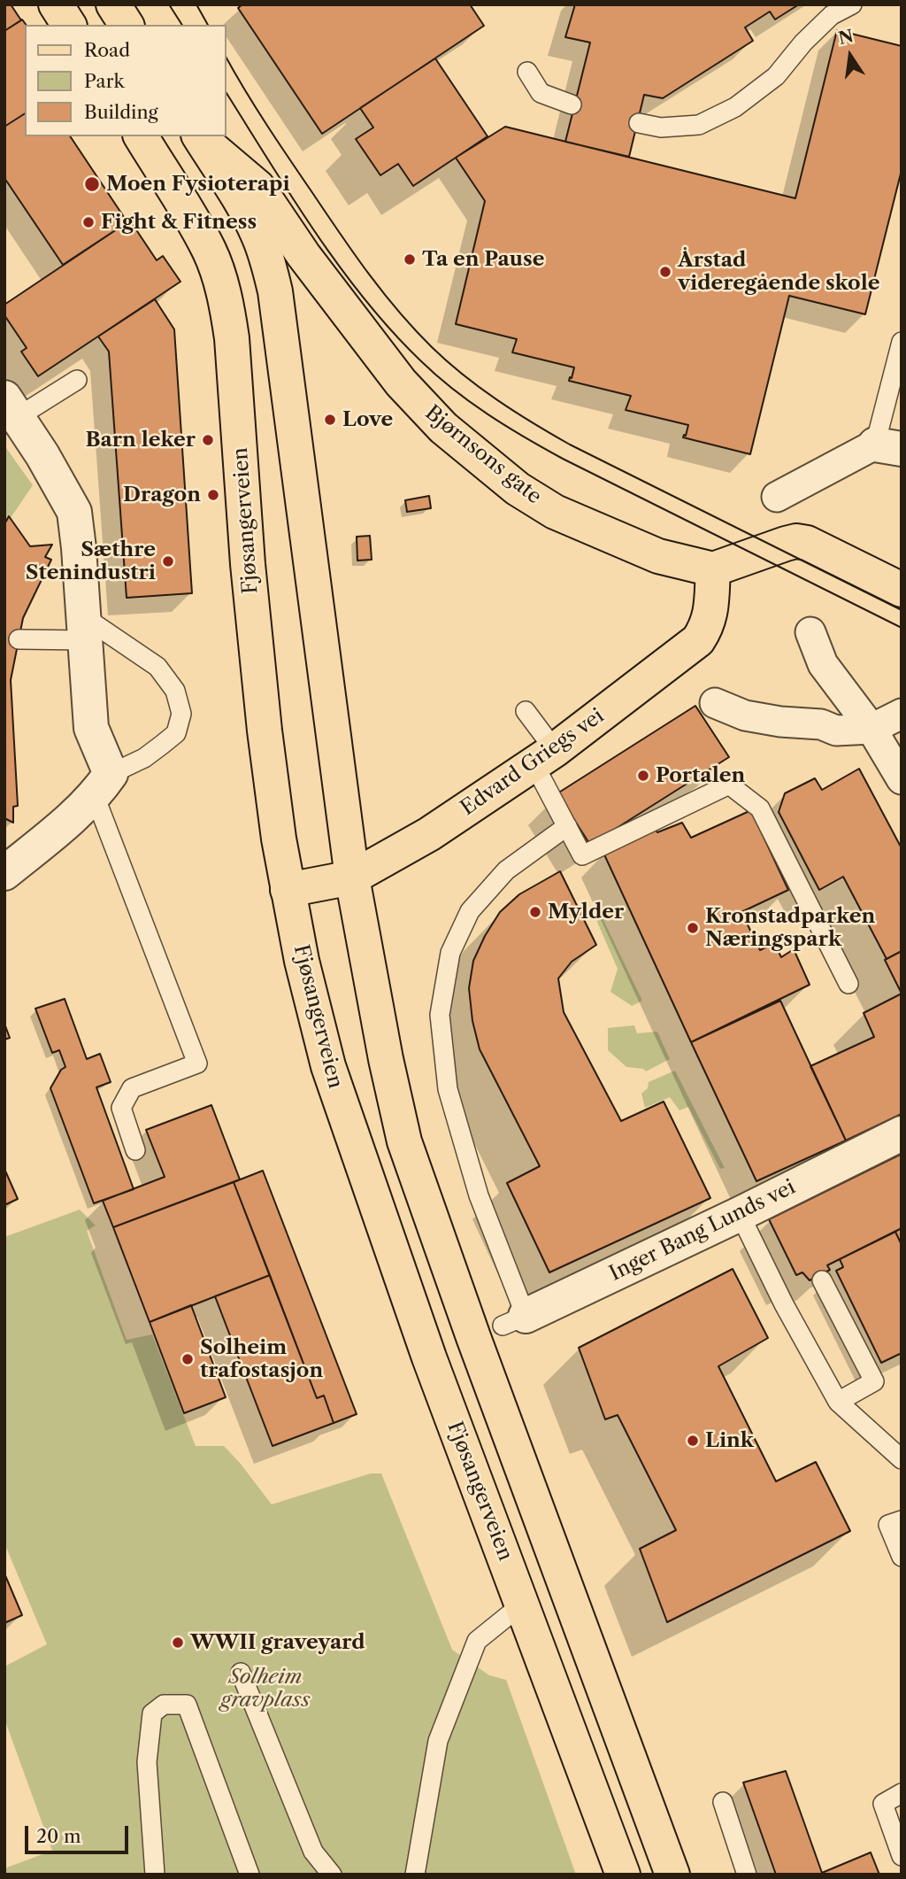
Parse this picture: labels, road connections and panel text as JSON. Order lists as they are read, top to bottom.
{
  "streets": {
    "main road": ["Bjørnsons gate", "Fjøsangerveien", "Edvard Griegs vei"],
    "street": ["Inger Bang Lunds vei"]
  },
  "crossings": [
    ["Bjørnsons gate", "Edvard Griegs vei"],
    ["Fjøsangerveien", "Edvard Griegs vei"]
  ],
  "parks": ["Solheim gravplass"],
  "places": [
    "Moen Fysioterapi",
    "Fight & Fitness",
    "Ta en Pause",
    "Årstad videregående skole",
    "Love",
    "Barn leker",
    "Dragon",
    "Sæthre Stenindustri",
    "Portalen",
    "Mylder",
    "Kronstadparken Næringspark",
    "Solheim trafostasjon",
    "Link",
    "WWII graveyard"
  ],
  "legend": ["Road", "Park", "Building"],
  "scale_bar": "20 m",
  "north": "top"
}
